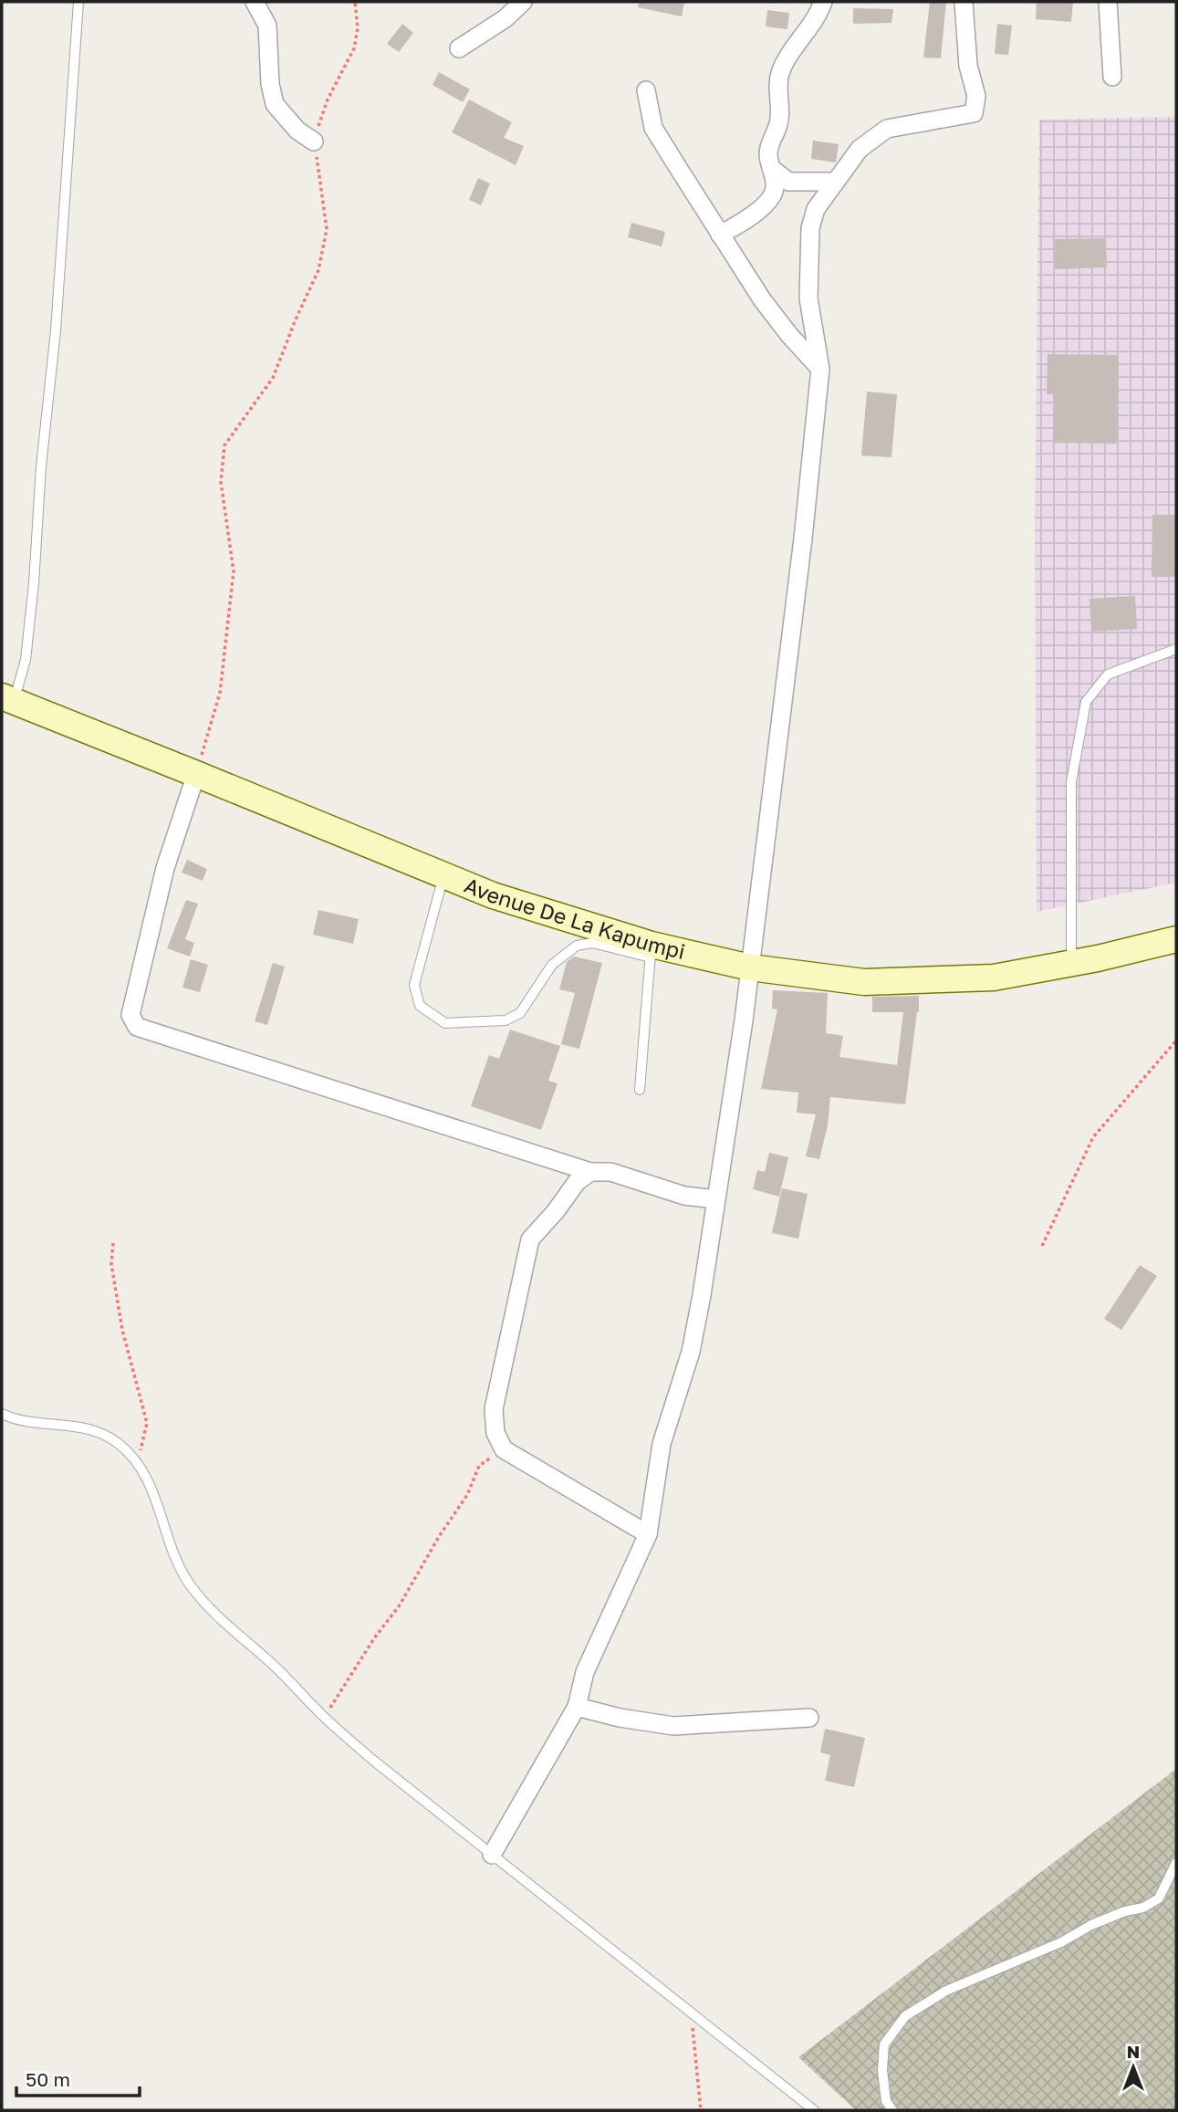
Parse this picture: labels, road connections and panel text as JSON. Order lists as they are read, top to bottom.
{
  "streets": {
    "main road": ["Avenue De La Kapumpi"]
  },
  "scale_bar": "50 m",
  "north": "top"
}
